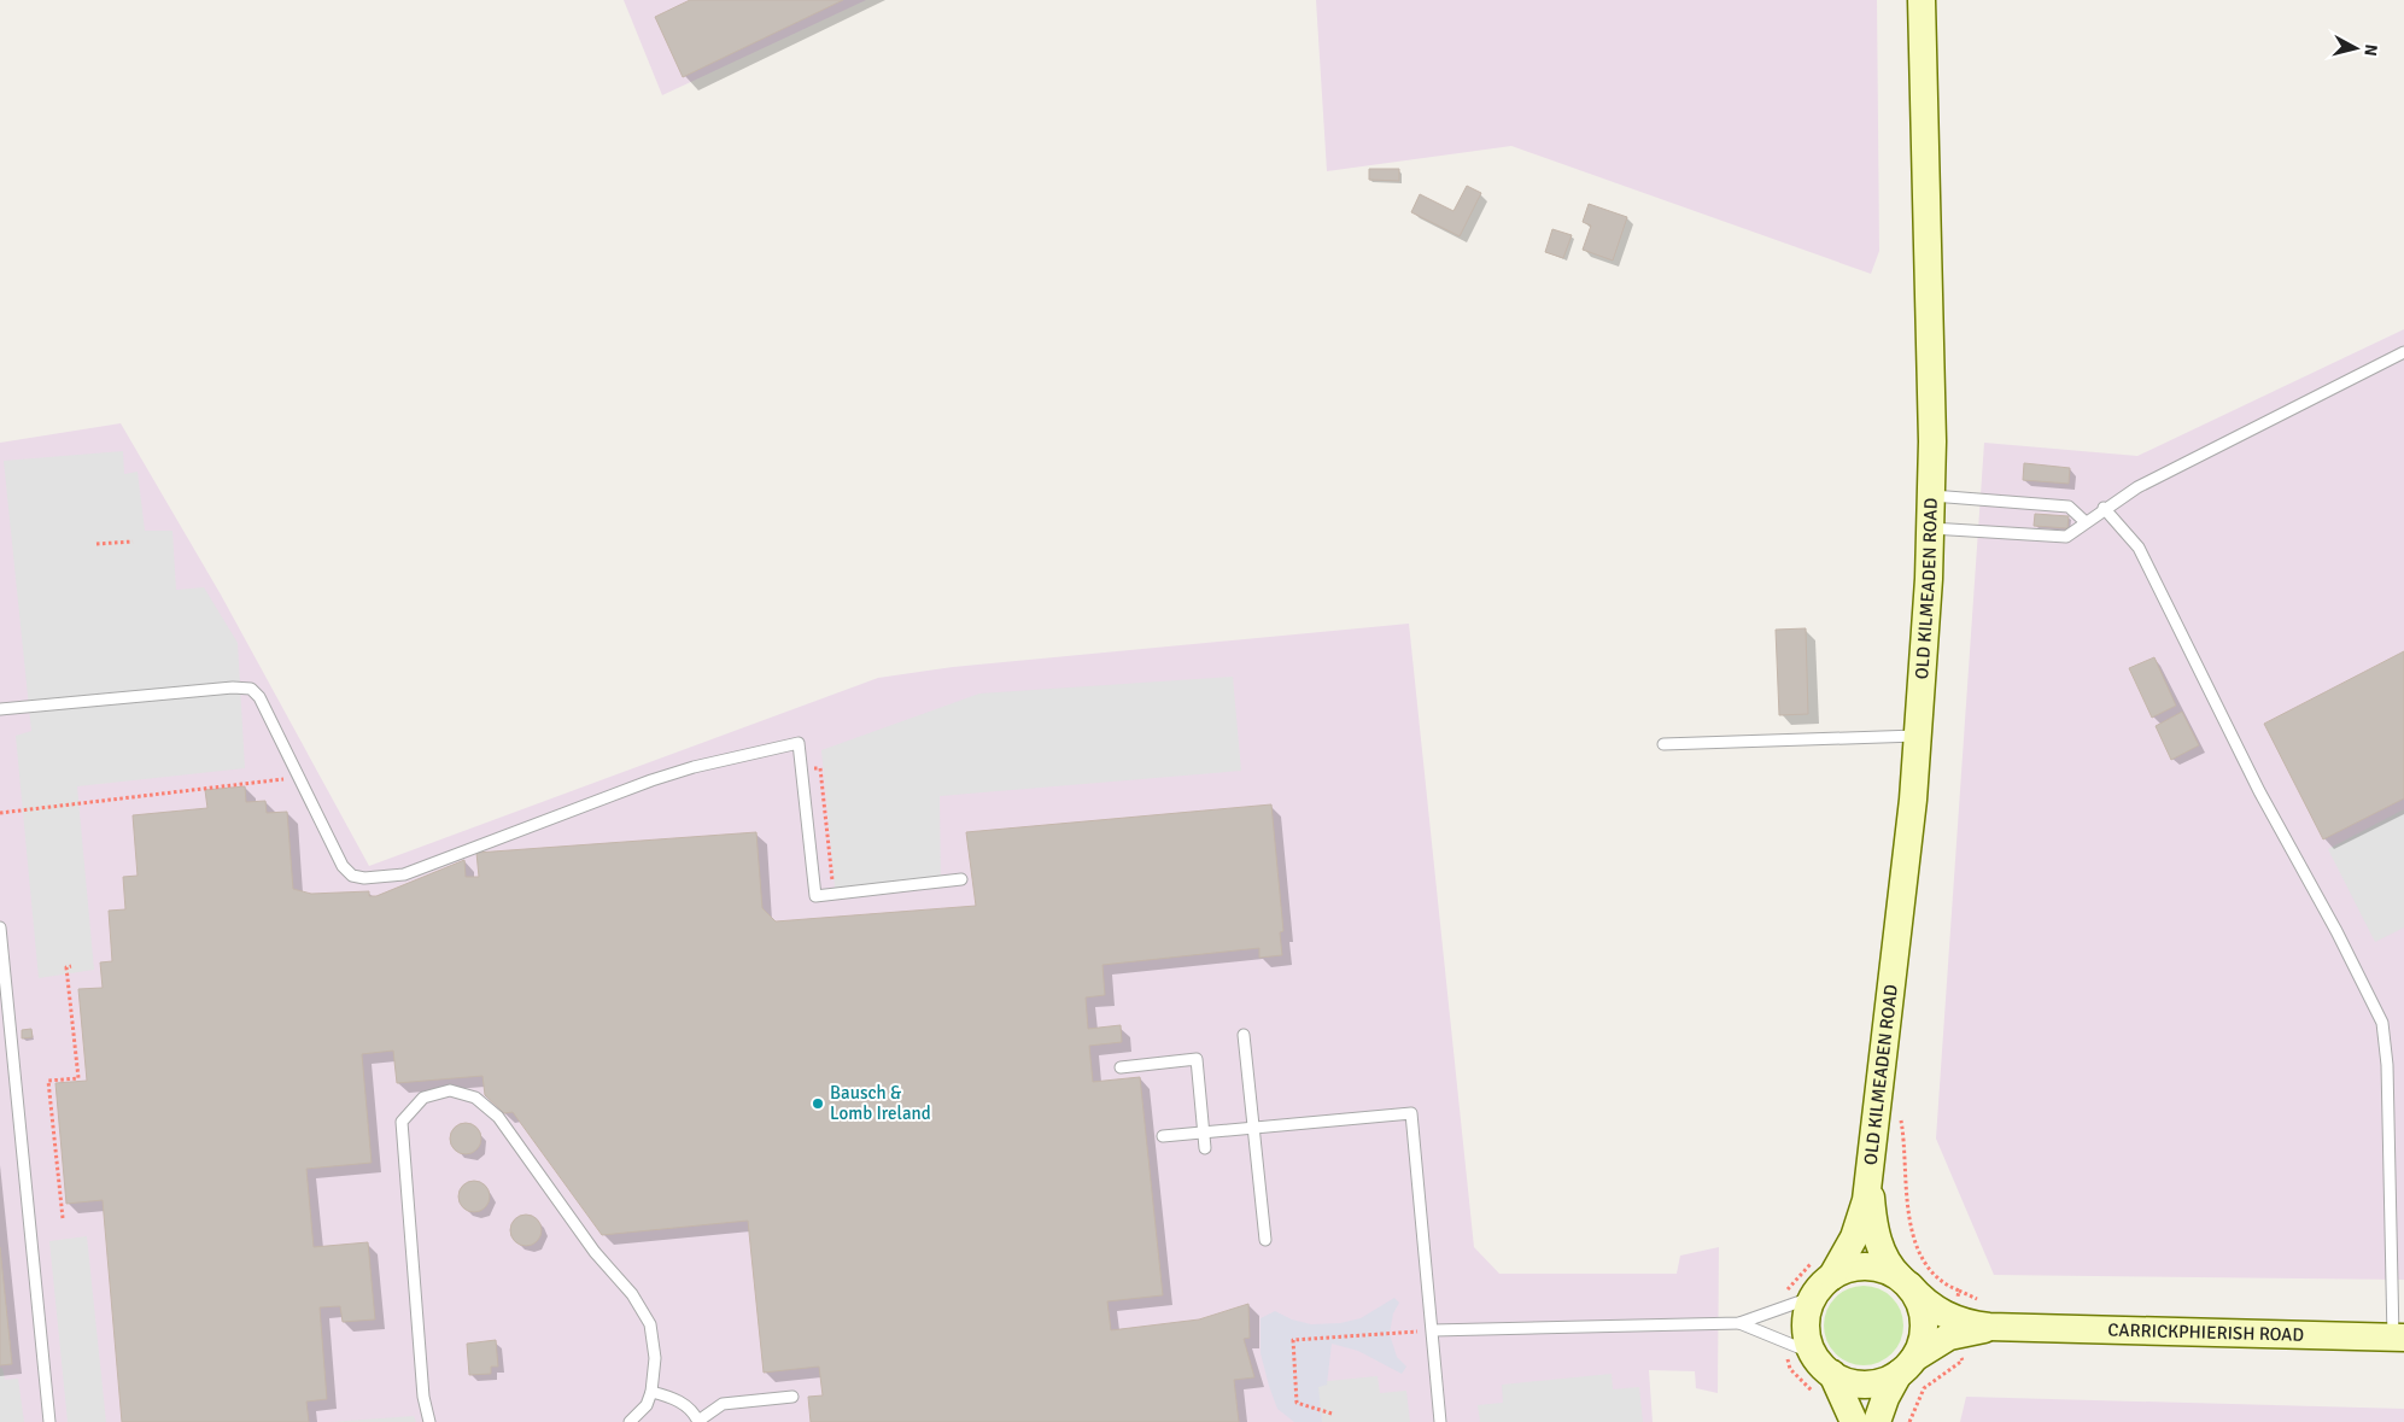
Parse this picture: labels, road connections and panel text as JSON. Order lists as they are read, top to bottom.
{
  "streets": {
    "street": ["OLD KILMEADEN ROAD", "CARRICKPHIERISH ROAD"]
  },
  "crossings": [
    ["OLD KILMEADEN ROAD", "CARRICKPHIERISH ROAD"]
  ],
  "places": ["Bausch & Lomb Ireland"],
  "north": "right"
}
